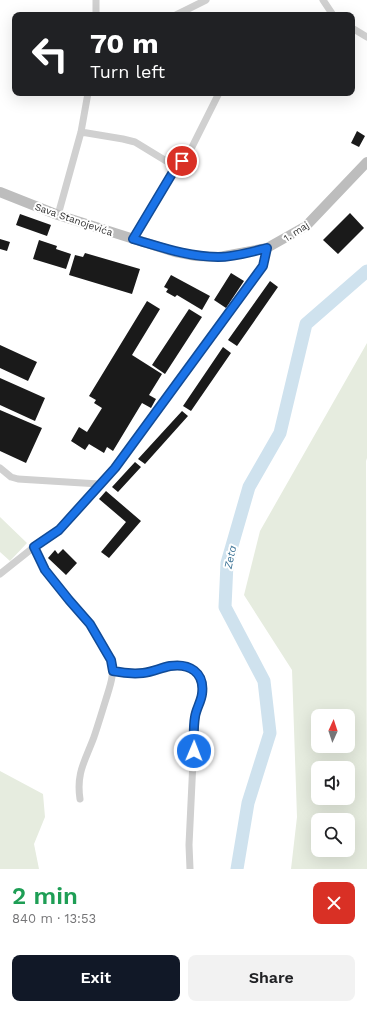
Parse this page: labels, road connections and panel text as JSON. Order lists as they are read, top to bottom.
{
  "streets": {
    "street": ["Sava Stanojevića", "1. maj"]
  },
  "crossings": [
    ["Sava Stanojevića", "1. maj"]
  ],
  "water": ["Zeta"],
  "north": "top",
  "page": {
    "turn": ["70 m", "Turn left"],
    "heading": ["2 min", "840 m · 13:53"],
    "buttons": ["Exit", "Share"]
  }
}
